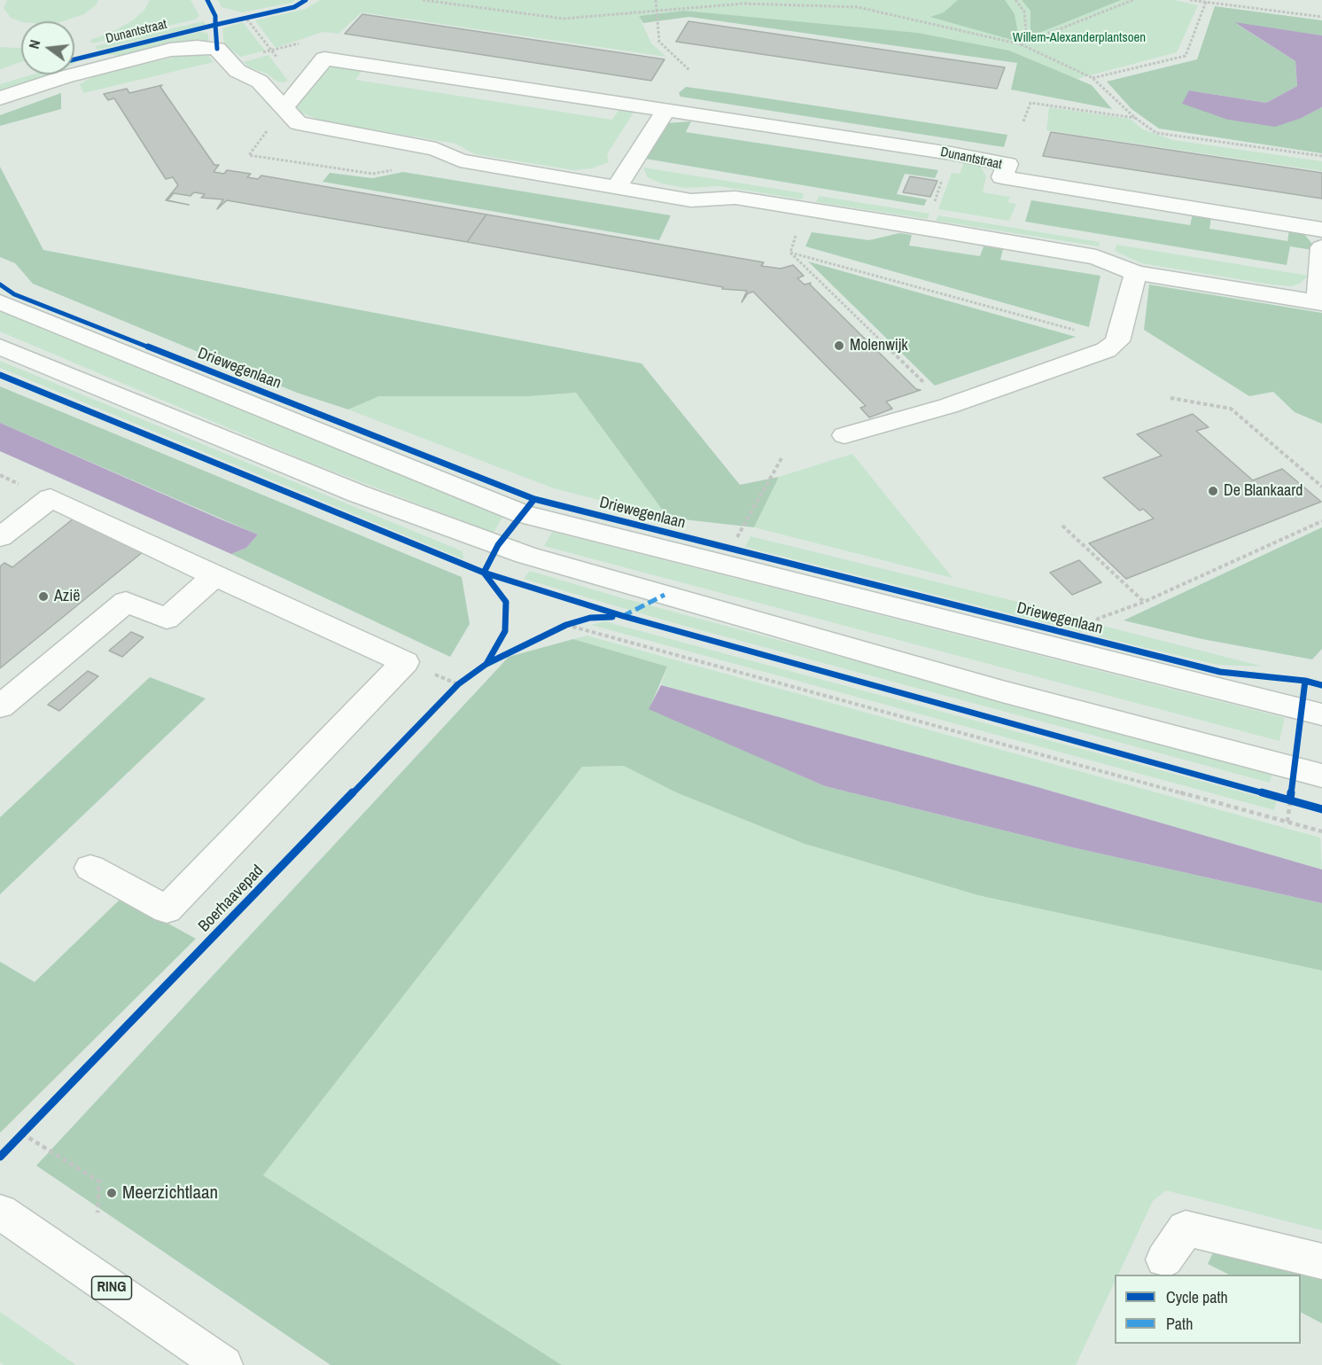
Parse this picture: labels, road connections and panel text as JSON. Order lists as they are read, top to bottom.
{
  "streets": {
    "street": ["Dunantstraat", "Driewegenlaan", "RING"],
    "cycle path": ["Boerhaavepad"]
  },
  "parks": ["Willem-Alexanderplantsoen"],
  "places": [
    "Molenwijk",
    "De Blankaard",
    "Azië",
    "Meerzichtlaan"
  ],
  "legend": ["Cycle path", "Path"],
  "north": "left"
}
